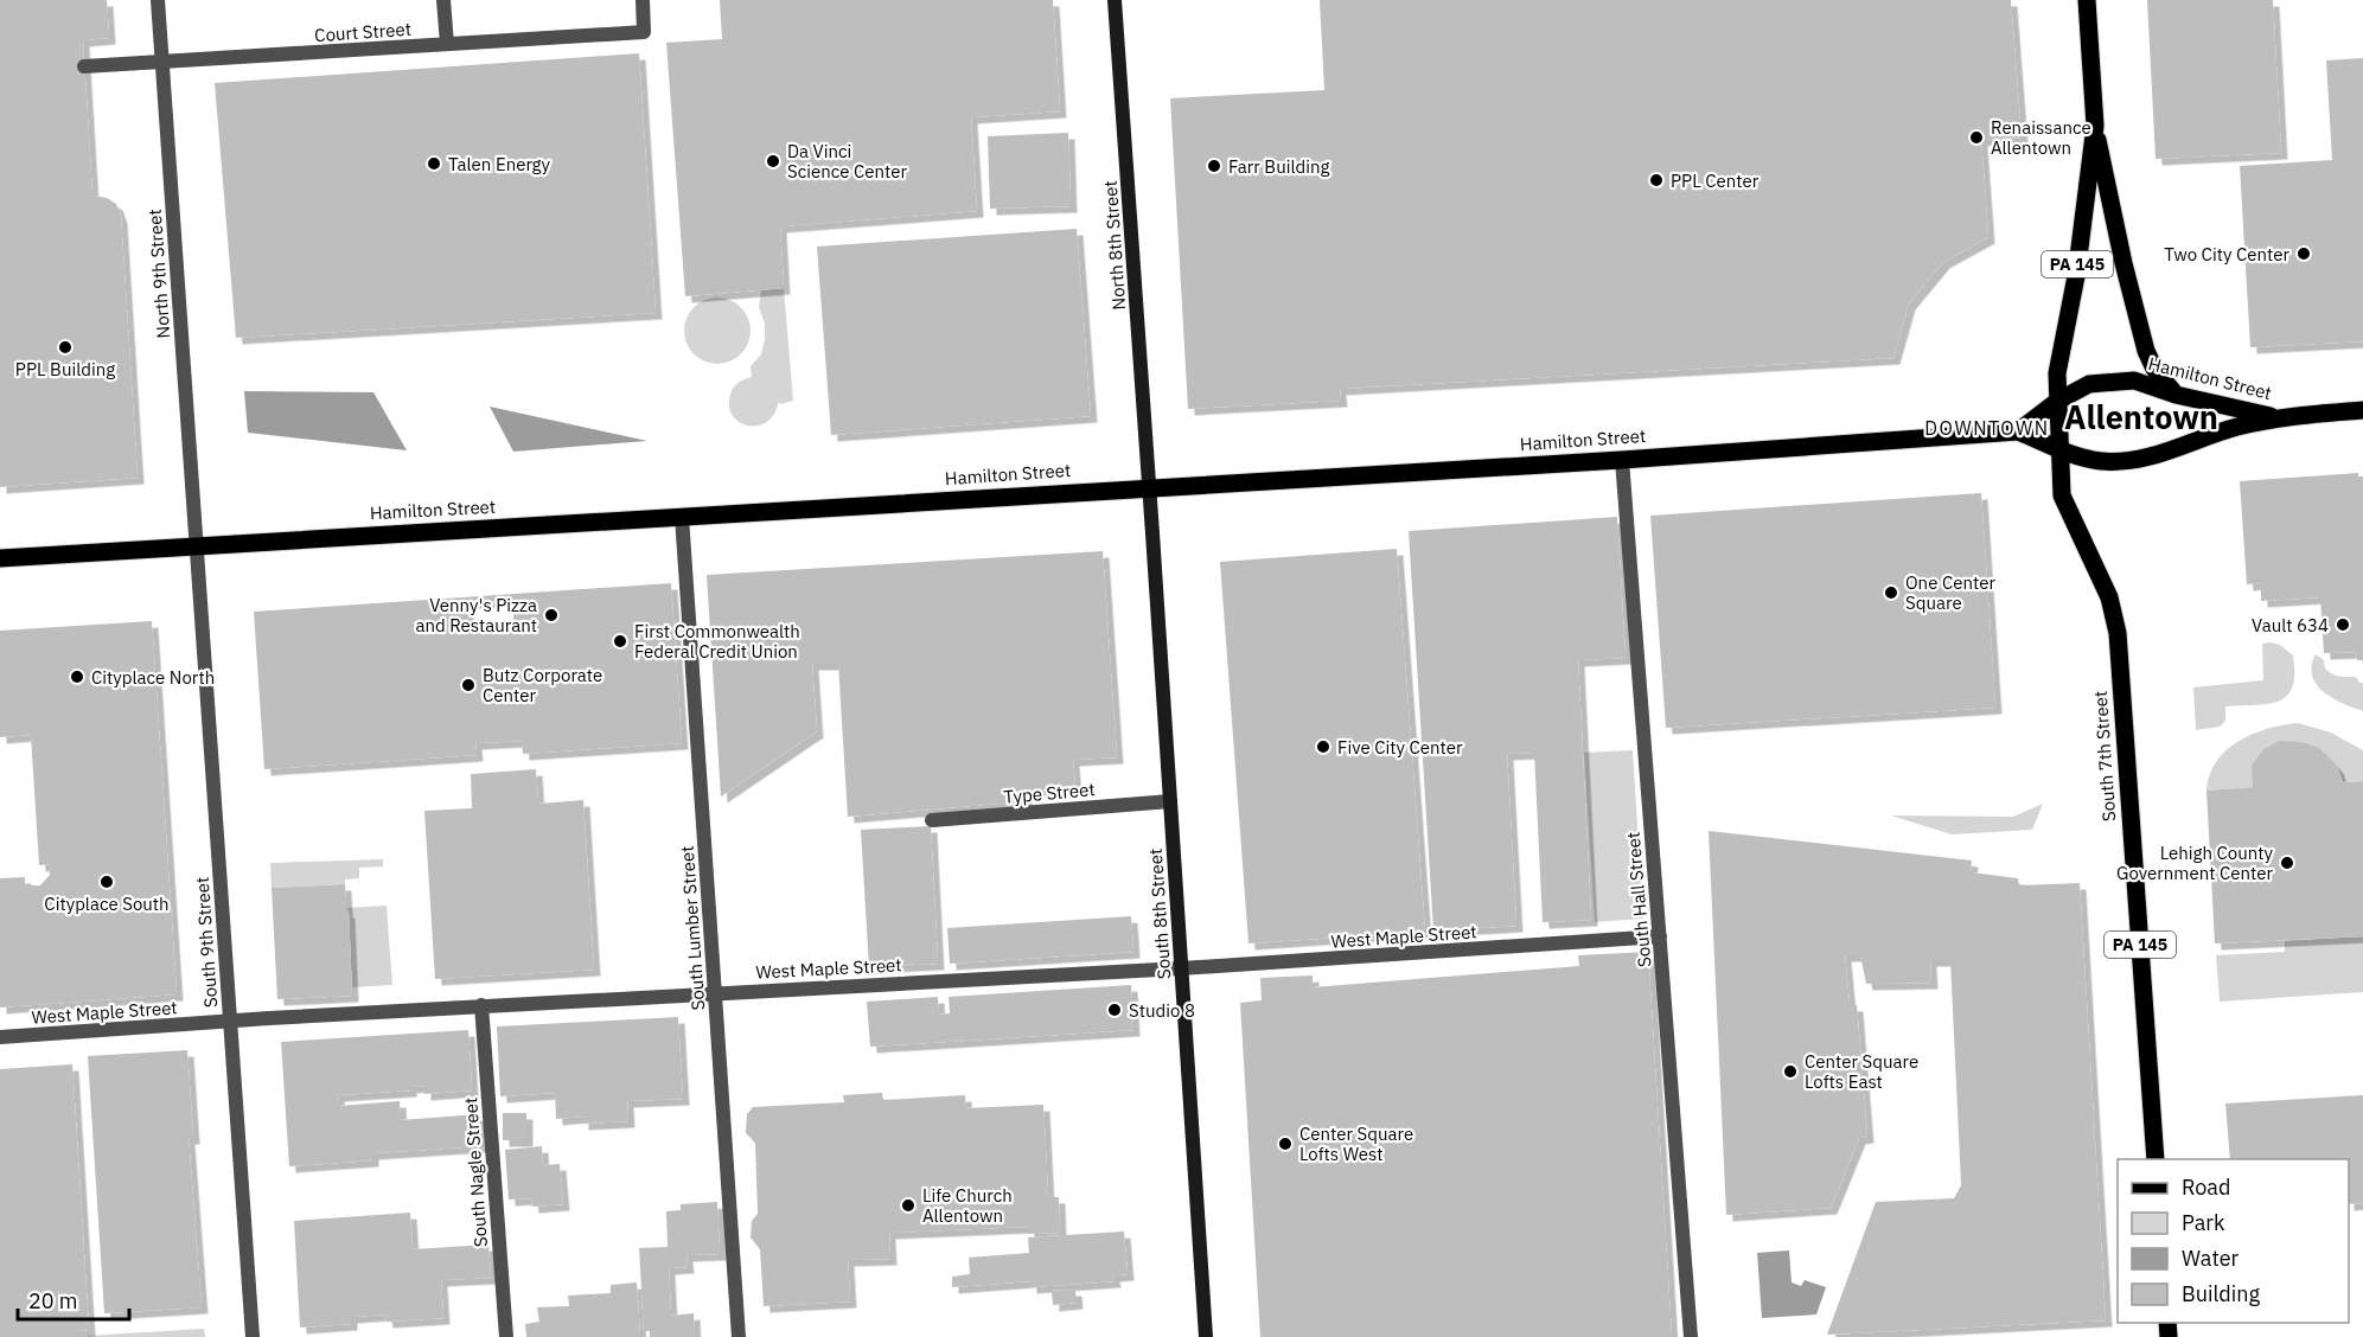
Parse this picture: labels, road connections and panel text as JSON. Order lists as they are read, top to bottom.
{
  "streets": {
    "main road": [
      "North 8th Street",
      "PA 145",
      "Hamilton Street",
      "South 7th Street",
      "South 8th Street"
    ],
    "street": [
      "Court Street",
      "North 9th Street",
      "Type Street",
      "South Hall Street",
      "South Lumber Street",
      "West Maple Street",
      "South 9th Street",
      "South Nagle Street"
    ]
  },
  "crossings": [
    ["Court Street", "North 9th Street"],
    ["North 8th Street", "Hamilton Street"],
    ["North 8th Street", "South 8th Street"],
    ["PA 145", "Hamilton Street"],
    ["PA 145", "South 7th Street"],
    ["North 9th Street", "Hamilton Street"],
    ["North 9th Street", "South 9th Street"],
    ["Hamilton Street", "South 7th Street"],
    ["Hamilton Street", "South Hall Street"],
    ["Hamilton Street", "South 8th Street"],
    ["Hamilton Street", "South Lumber Street"],
    ["Hamilton Street", "South 9th Street"],
    ["Type Street", "South 8th Street"],
    ["South Hall Street", "West Maple Street"],
    ["South 8th Street", "West Maple Street"],
    ["South Lumber Street", "West Maple Street"],
    ["West Maple Street", "South 9th Street"],
    ["West Maple Street", "South Nagle Street"]
  ],
  "districts": ["Allentown", "DOWNTOWN"],
  "places": [
    "Renaissance Allentown",
    "Da Vinci Science Center",
    "Talen Energy",
    "Farr Building",
    "PPL Center",
    "Two City Center",
    "PPL Building",
    "One Center Square",
    "Venny's Pizza and Restaurant",
    "Vault 634",
    "First Commonwealth Federal Credit Union",
    "Cityplace North",
    "Butz Corporate Center",
    "Five City Center",
    "Lehigh County Government Center",
    "Cityplace South",
    "Studio 8",
    "Center Square Lofts East",
    "Center Square Lofts West",
    "Life Church Allentown"
  ],
  "legend": [
    "Road",
    "Park",
    "Water",
    "Building"
  ],
  "scale_bar": "20 m"
}
